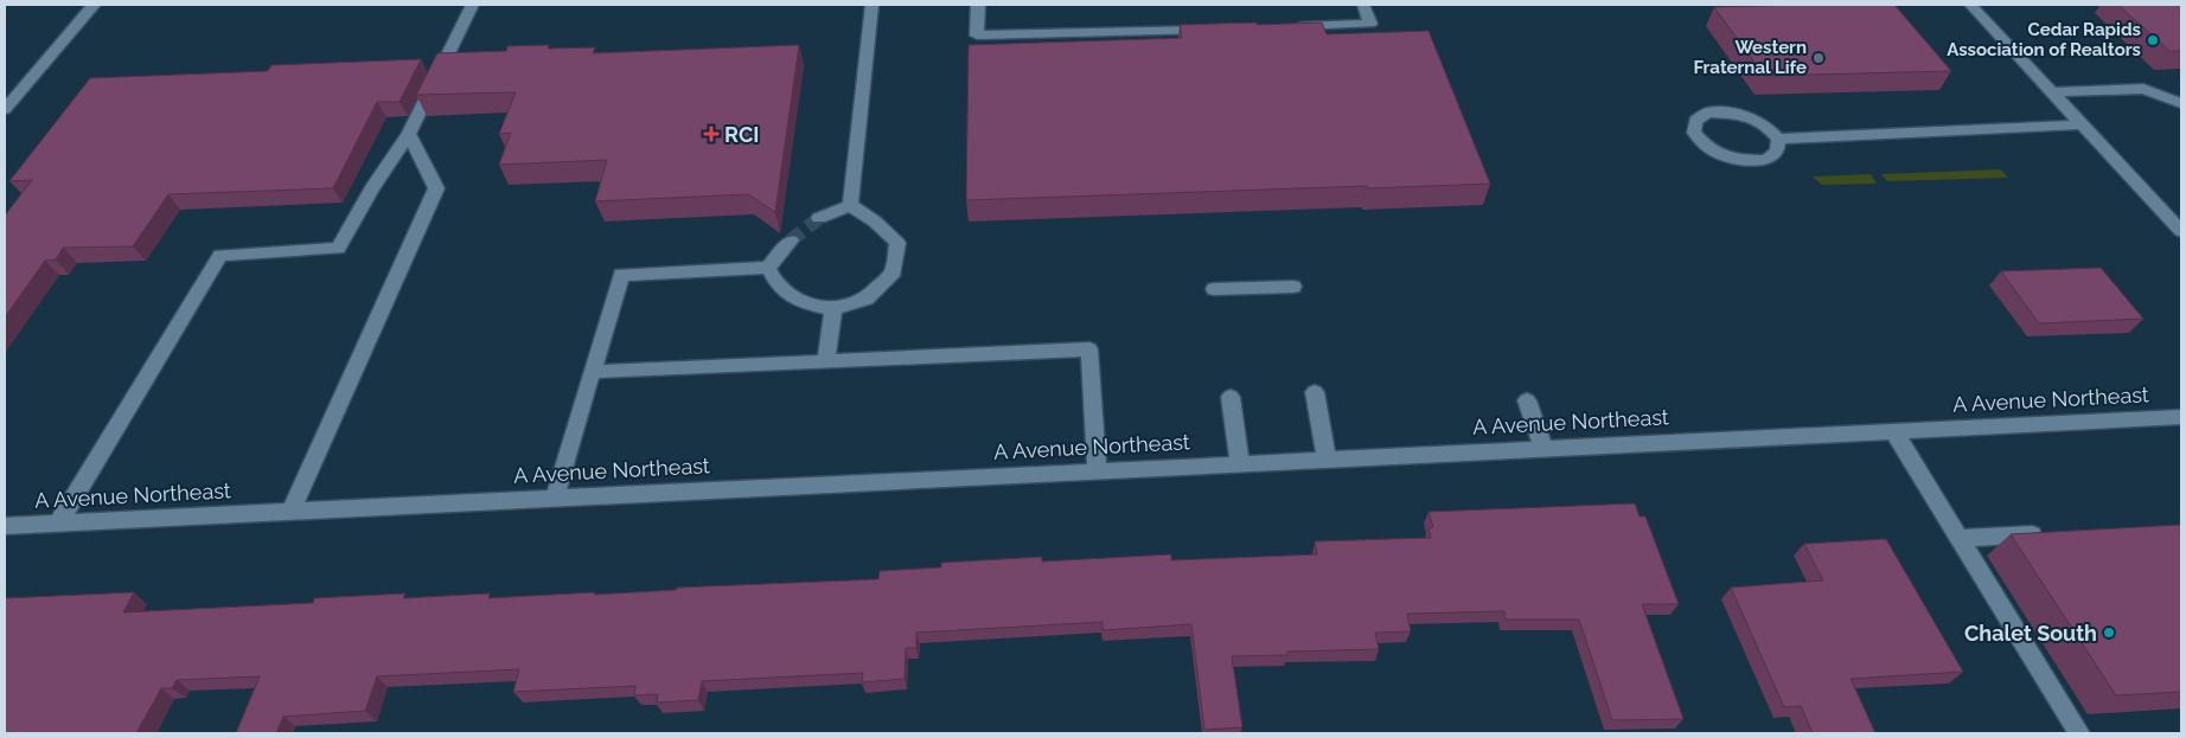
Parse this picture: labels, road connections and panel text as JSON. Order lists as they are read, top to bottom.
{
  "streets": {
    "street": ["A Avenue Northeast"]
  },
  "places": {
    "other": ["Cedar Rapids Association of Realtors", "Western Fraternal Life", "Chalet South"],
    "health": ["RCI"]
  }
}
